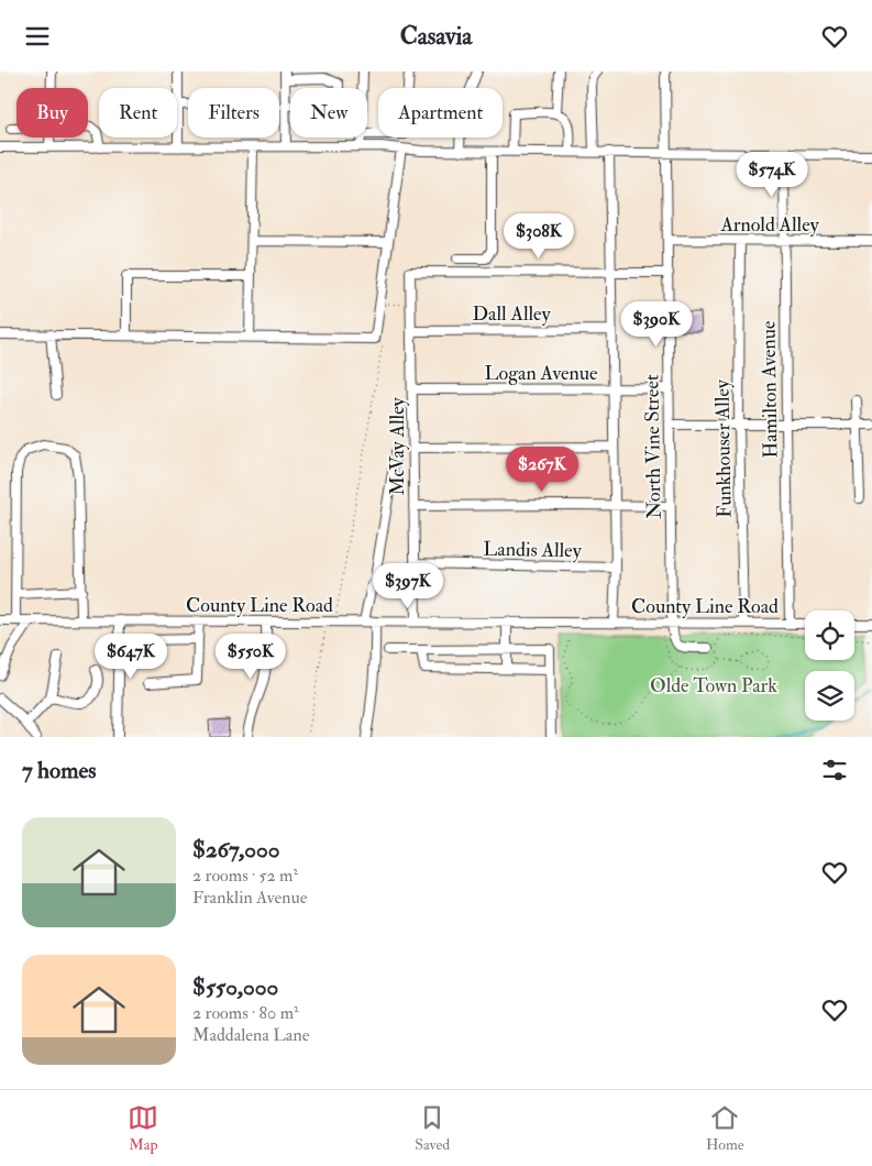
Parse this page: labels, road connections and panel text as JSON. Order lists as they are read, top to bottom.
{
  "streets": {
    "street": [
      "Arnold Alley",
      "Dall Alley",
      "Logan Avenue",
      "Hamilton Avenue",
      "McVay Alley",
      "North Vine Street",
      "Funkhouser Alley",
      "Landis Alley",
      "County Line Road"
    ]
  },
  "crossings": [
    ["Arnold Alley", "Hamilton Avenue"],
    ["Arnold Alley", "North Vine Street"],
    ["Arnold Alley", "Funkhouser Alley"],
    ["Dall Alley", "McVay Alley"],
    ["Logan Avenue", "McVay Alley"],
    ["Logan Avenue", "North Vine Street"],
    ["Hamilton Avenue", "County Line Road"],
    ["McVay Alley", "Landis Alley"],
    ["McVay Alley", "County Line Road"],
    ["North Vine Street", "County Line Road"],
    ["Funkhouser Alley", "County Line Road"]
  ],
  "parks": ["Olde Town Park"],
  "page": {
    "header": "Casavia",
    "chip": [
      "Buy",
      "Rent",
      "Filters",
      "New",
      "Apartment"
    ],
    "price": [
      "$574K",
      "$308K",
      "$390K",
      "$267K",
      "$397K",
      "$647K",
      "$550K"
    ],
    "heading": "7 homes",
    "list": [
      {
        "name": "$267,000",
        "note": "2 rooms · 52 m² · Franklin Avenue"
      },
      {
        "name": "$550,000",
        "note": "2 rooms · 80 m² · Maddalena Lane"
      }
    ],
    "tabs": ["Map", "Saved", "Home"]
  }
}
